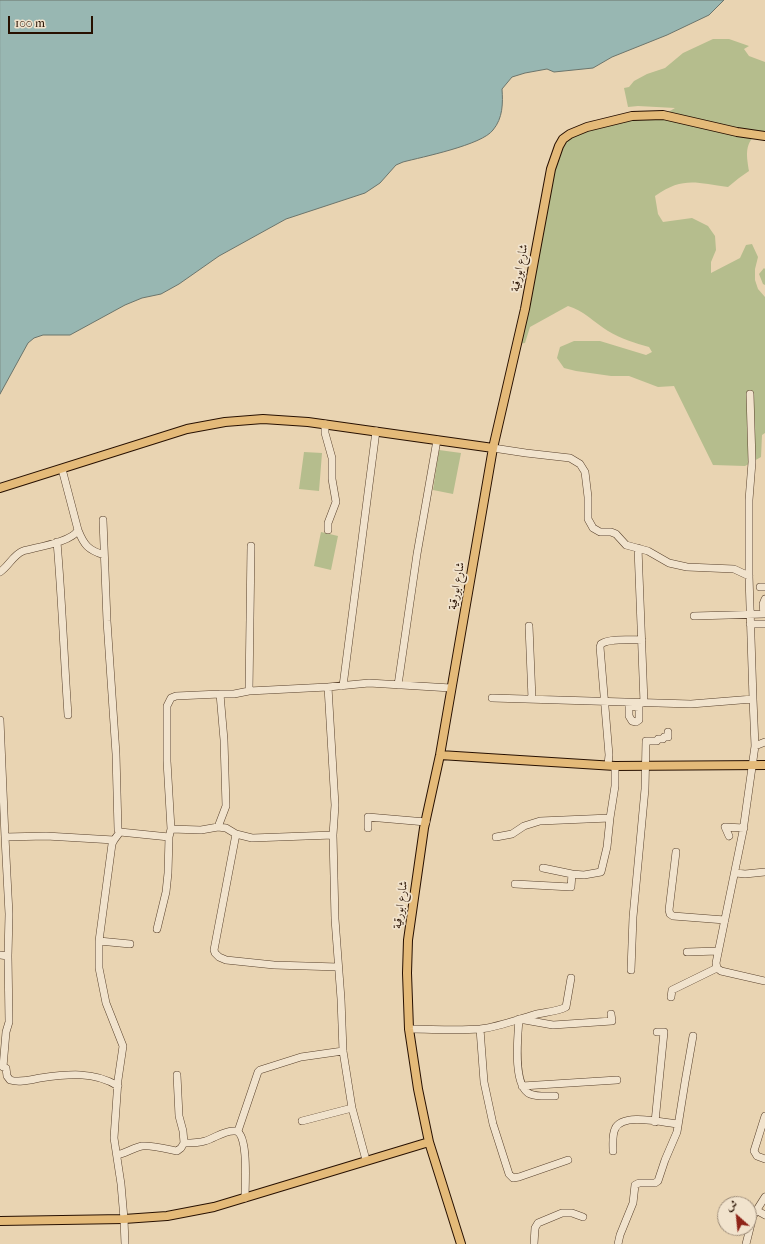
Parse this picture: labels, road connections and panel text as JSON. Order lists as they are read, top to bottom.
{
  "streets": {
    "main road": ["شارع ابورقية"]
  },
  "scale_bar": "100 m",
  "north": "top left"
}
